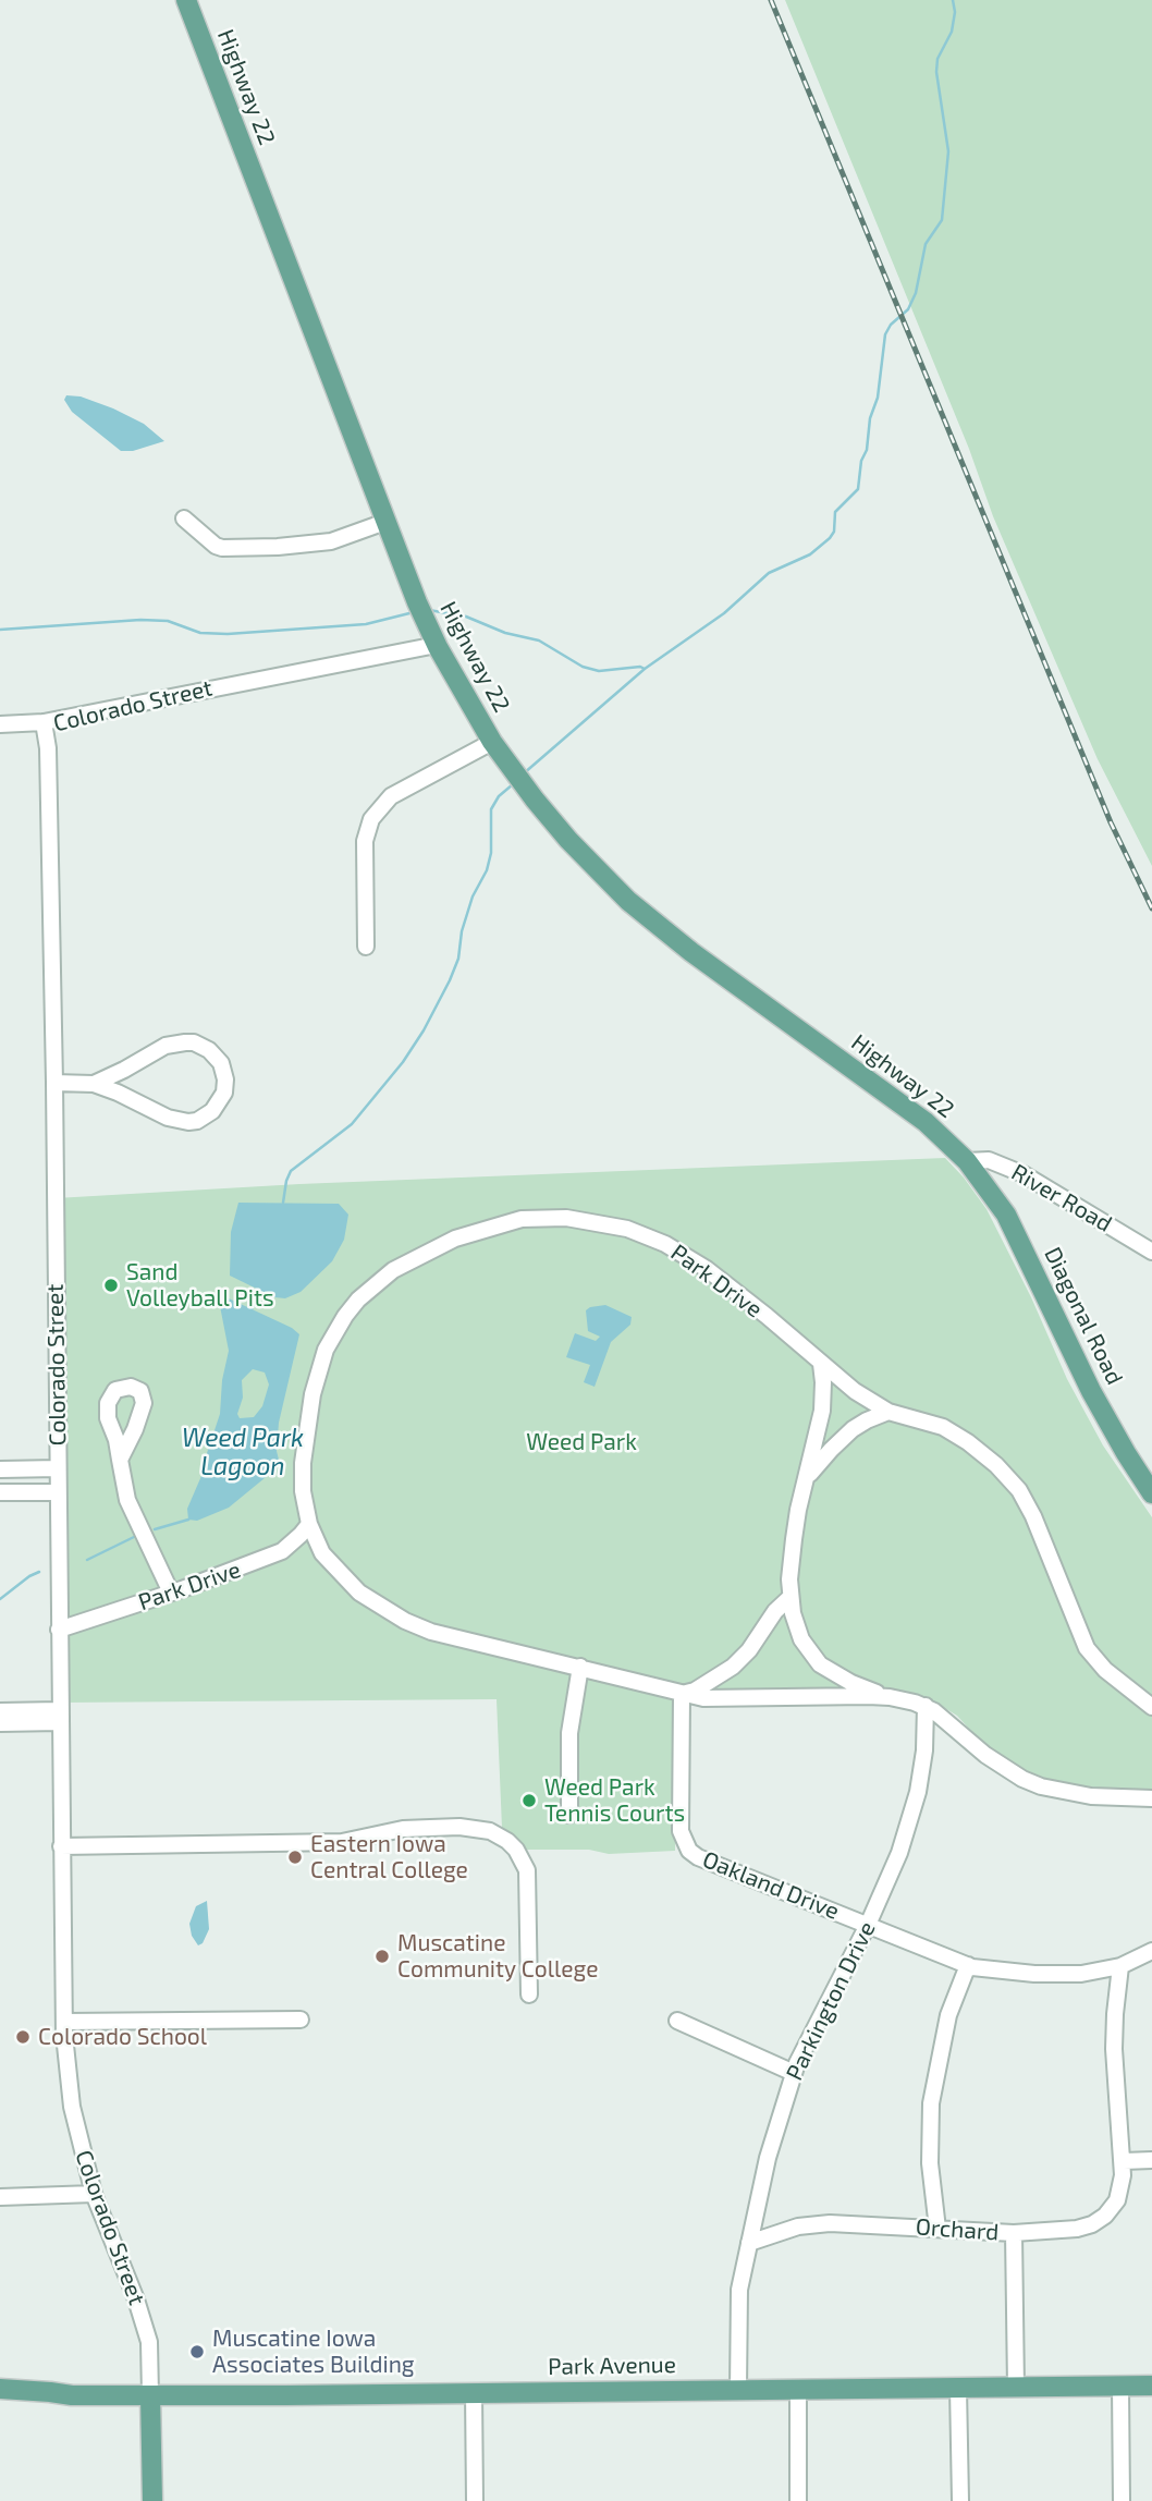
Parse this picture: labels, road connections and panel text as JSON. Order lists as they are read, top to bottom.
{
  "streets": {
    "main road": ["Highway 22", "Diagonal Road", "Park Avenue"],
    "street": [
      "Colorado Street",
      "River Road",
      "Park Drive",
      "Oakland Drive",
      "Parkington Drive",
      "Orchard"
    ]
  },
  "crossings": [
    ["Highway 22", "Colorado Street"],
    ["Highway 22", "River Road"],
    ["Highway 22", "Diagonal Road"],
    ["Colorado Street", "Park Drive"],
    ["Colorado Street", "Park Avenue"],
    ["River Road", "Diagonal Road"],
    ["Park Drive", "Oakland Drive"],
    ["Park Drive", "Parkington Drive"],
    ["Oakland Drive", "Parkington Drive"],
    ["Oakland Drive", "Orchard"],
    ["Parkington Drive", "Orchard"],
    ["Parkington Drive", "Park Avenue"]
  ],
  "water": ["Weed Park Lagoon"],
  "parks": ["Weed Park"],
  "places": [
    "Sand Volleyball Pits",
    "Weed Park Tennis Courts",
    "Eastern Iowa Central College",
    "Muscatine Community College",
    "Colorado School",
    "Muscatine Iowa Associates Building"
  ]
}
